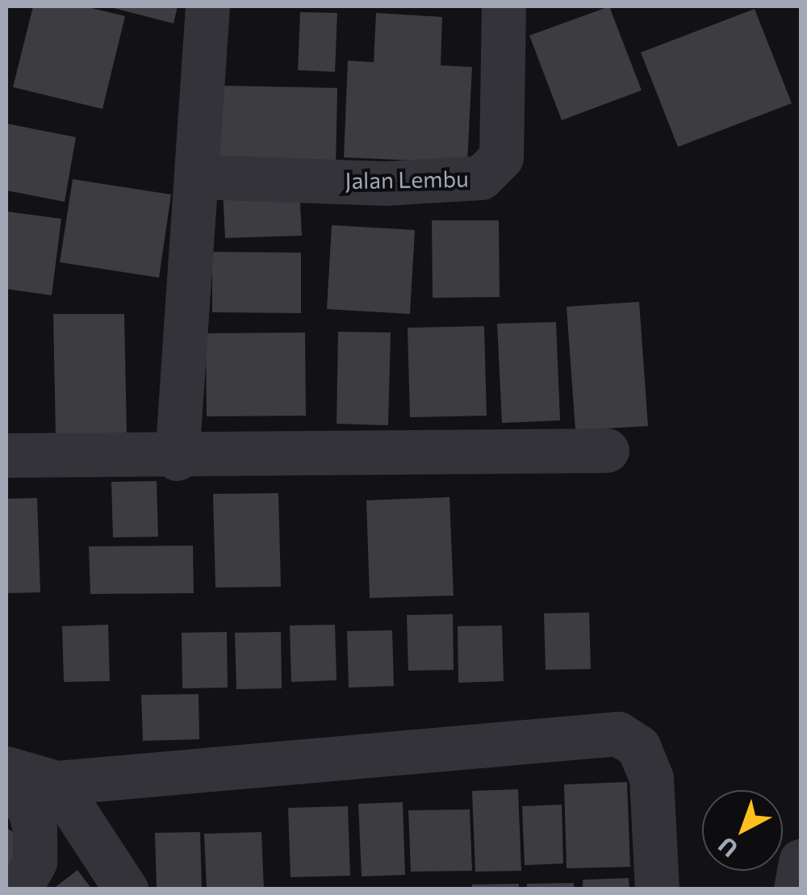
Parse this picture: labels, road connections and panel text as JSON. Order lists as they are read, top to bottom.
{
  "streets": {
    "street": ["Jalan Lembu"]
  },
  "north": "bottom left"
}
